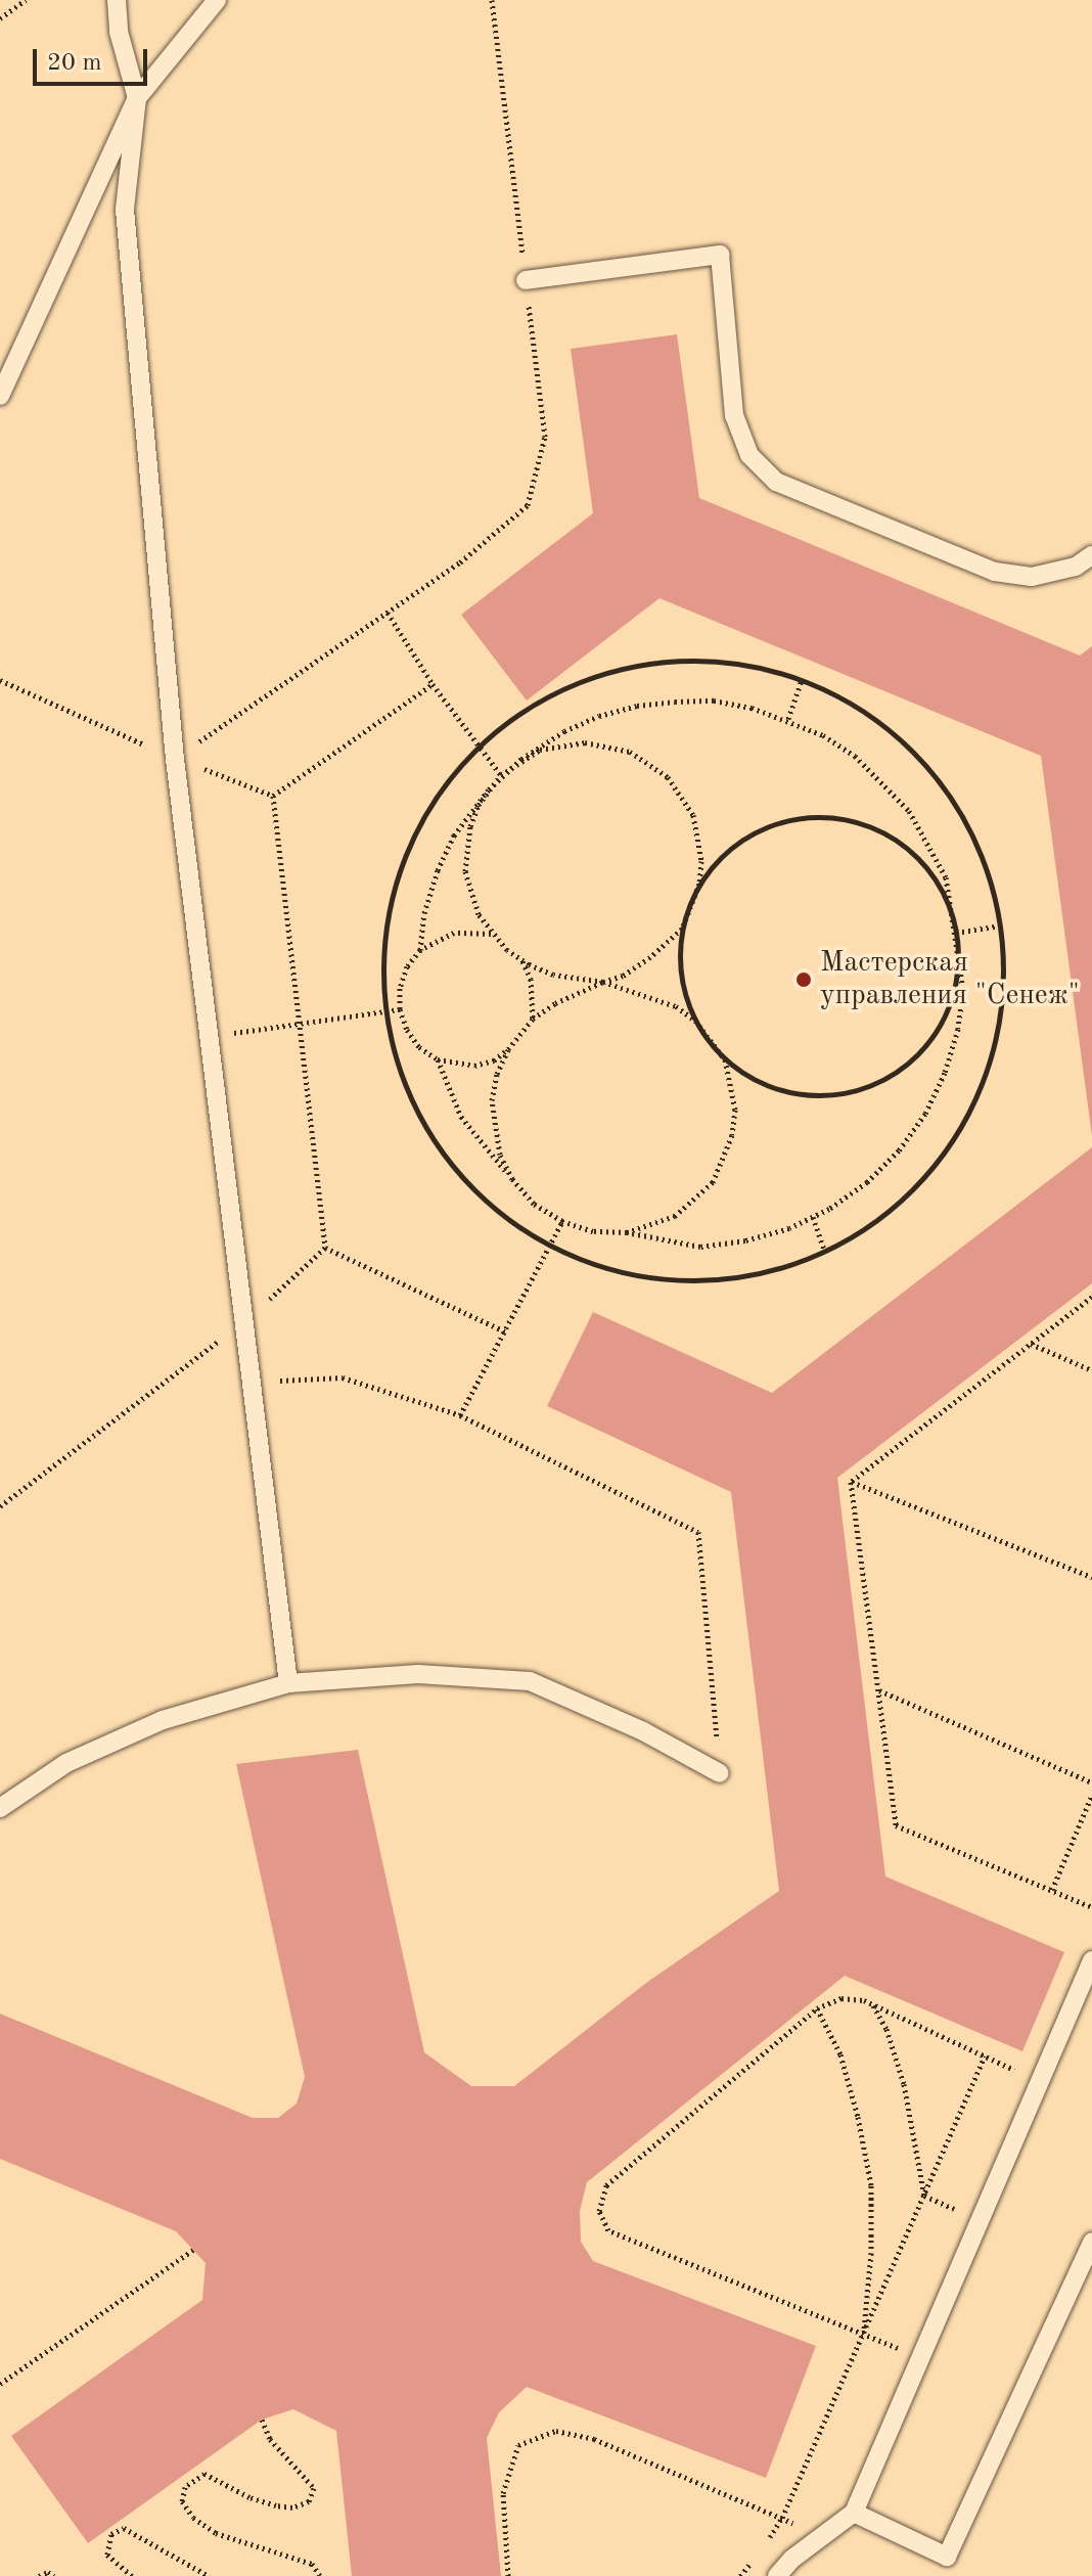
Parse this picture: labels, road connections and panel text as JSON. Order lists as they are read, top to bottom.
{
  "places": ["Мастерская управления \"Сенеж\""],
  "scale_bar": "20 m"
}
